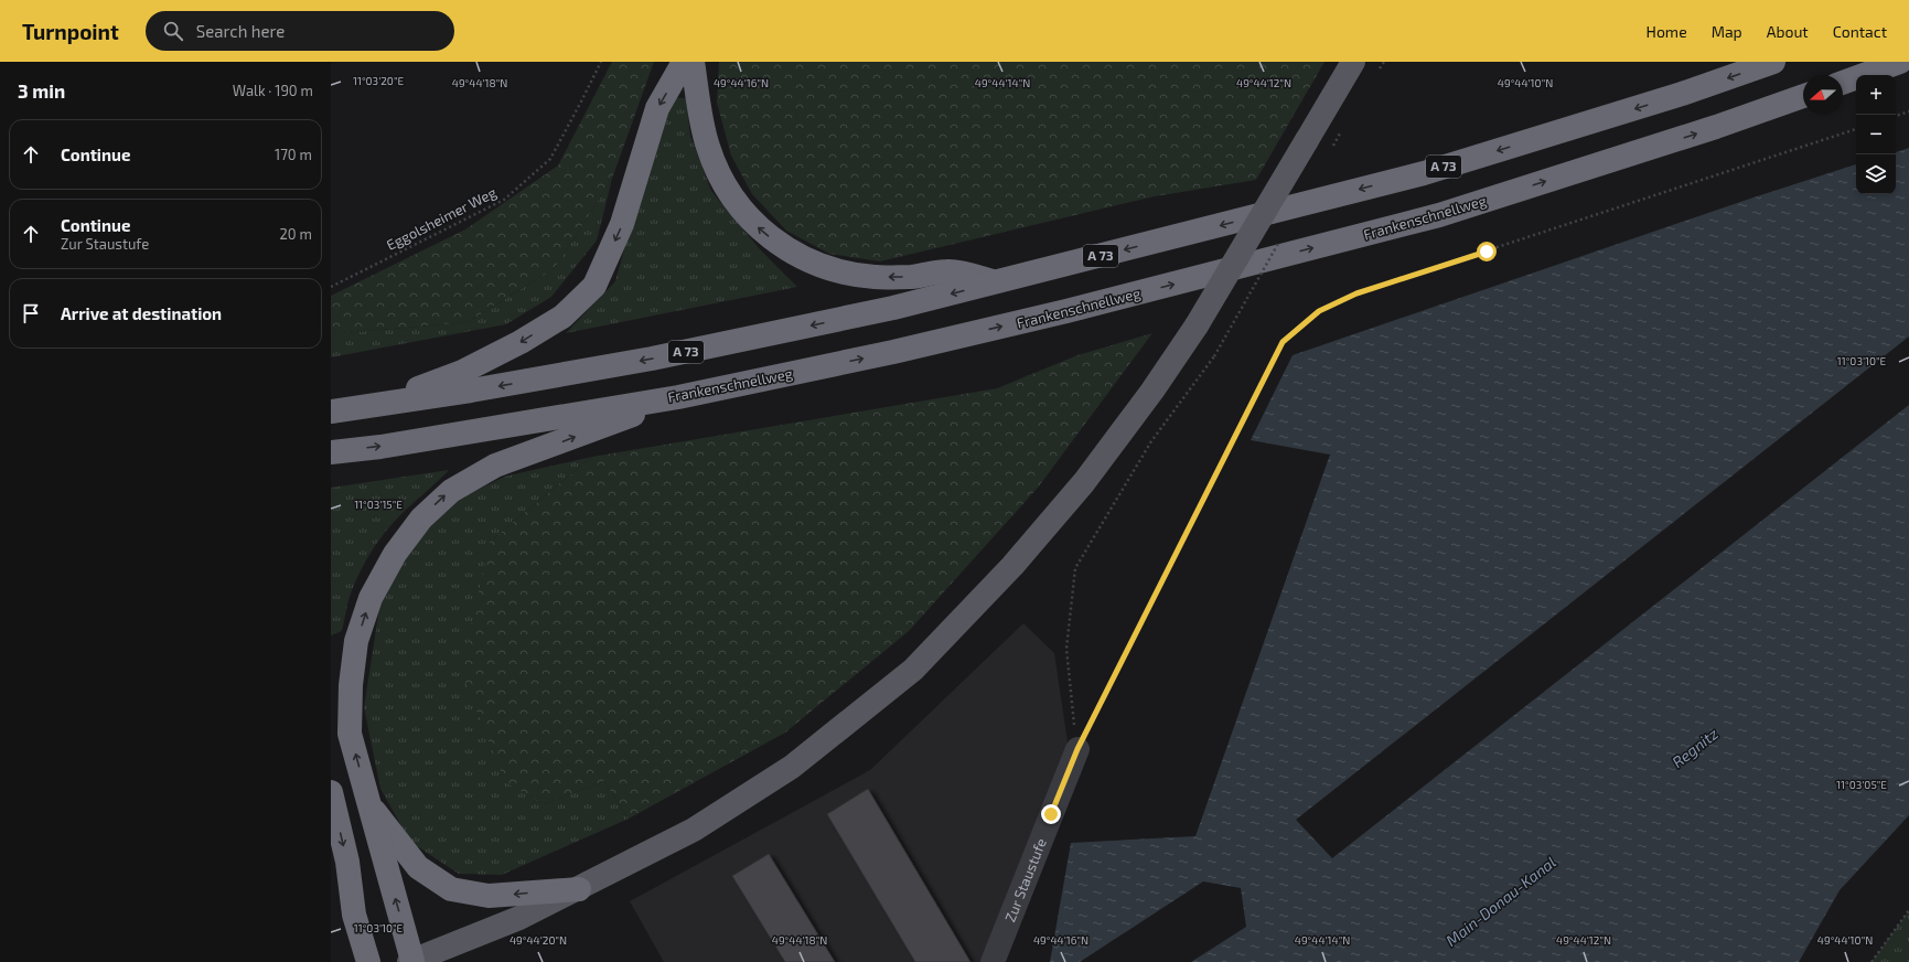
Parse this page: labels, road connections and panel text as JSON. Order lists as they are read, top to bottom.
{
  "streets": {
    "highway": ["A 73", "Frankenschnellweg"],
    "street": ["Zur Staustufe"],
    "path": ["Eggolsheimer Weg"]
  },
  "water": ["Regnitz", "Main-Donau-Kanal"],
  "north": "left",
  "page": {
    "header": "Turnpoint",
    "search": "Search here",
    "nav": [
      "Home",
      "Map",
      "About",
      "Contact"
    ],
    "heading": ["3 min", "Walk · 190 m"],
    "map_buttons": ["+", "−"],
    "list": [
      ["Continue", "170 m"],
      ["Continue", "Zur Staustufe", "20 m"],
      "Arrive at destination"
    ]
  },
  "coordinates": [
    "11°03'20\"E",
    "49°44'18\"N",
    "49°44'16\"N",
    "49°44'14\"N",
    "49°44'12\"N",
    "49°44'10\"N",
    "11°03'10\"E",
    "11°03'15\"E",
    "11°03'05\"E",
    "49°44'20\"N"
  ]
}
